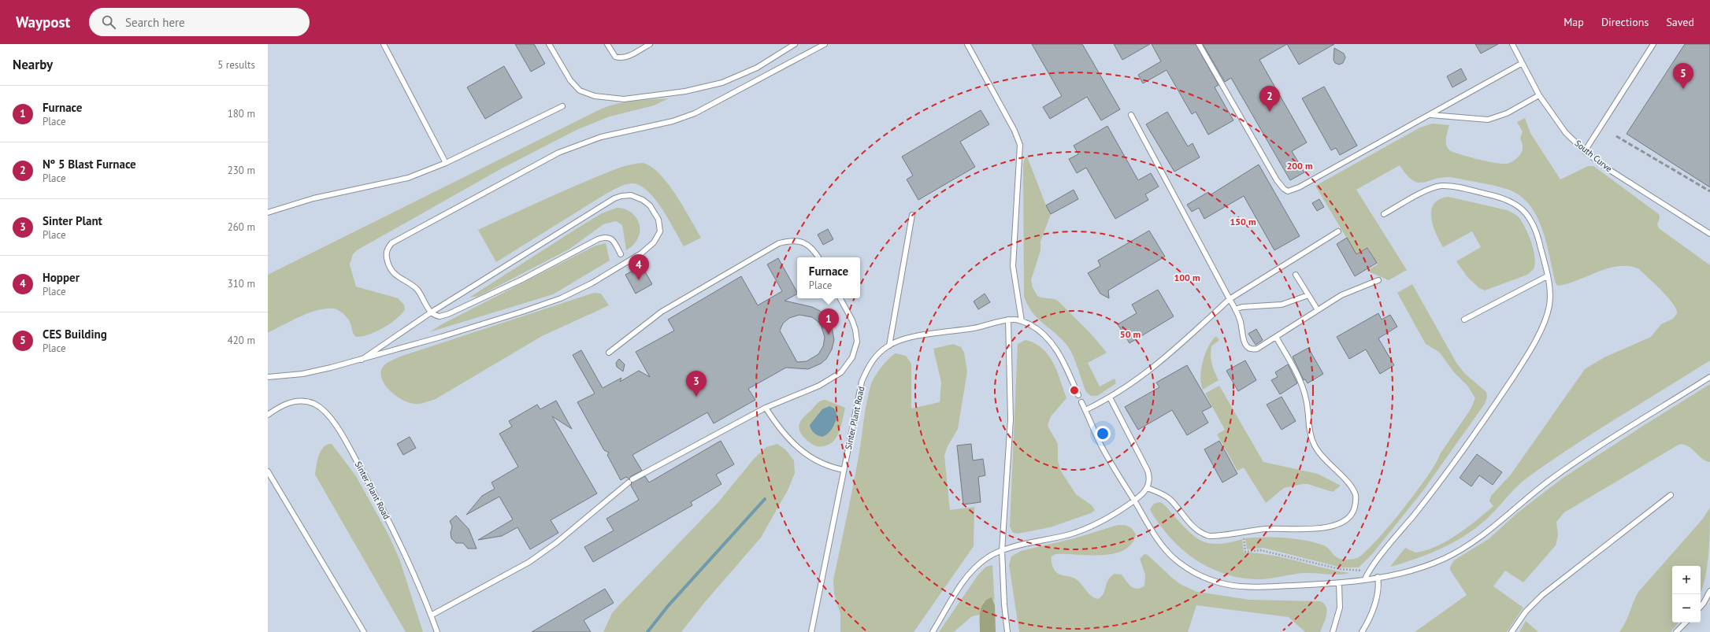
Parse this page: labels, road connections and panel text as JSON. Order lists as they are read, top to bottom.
{
  "streets": {
    "lane": ["South Curve", "Sinter Plant Road"]
  },
  "page": {
    "header": "Waypost",
    "search": "Search here",
    "nav": ["Map", "Directions", "Saved"],
    "heading": ["Nearby", "5 results"],
    "pins": [
      "5",
      "2",
      "4",
      "1",
      "3"
    ],
    "list": [
      {
        "mark": "1",
        "name": "Furnace",
        "note": "Place",
        "value": "180 m"
      },
      {
        "mark": "2",
        "name": "Nº 5 Blast Furnace",
        "note": "Place",
        "value": "230 m"
      },
      {
        "mark": "3",
        "name": "Sinter Plant",
        "note": "Place",
        "value": "260 m"
      },
      {
        "mark": "4",
        "name": "Hopper",
        "note": "Place",
        "value": "310 m"
      },
      {
        "mark": "5",
        "name": "CES Building",
        "note": "Place",
        "value": "420 m"
      }
    ],
    "popup": ["Furnace", "Place"],
    "map_buttons": ["+", "−"]
  },
  "rings": [
    "200 m",
    "150 m",
    "100 m",
    "50 m"
  ]
}
